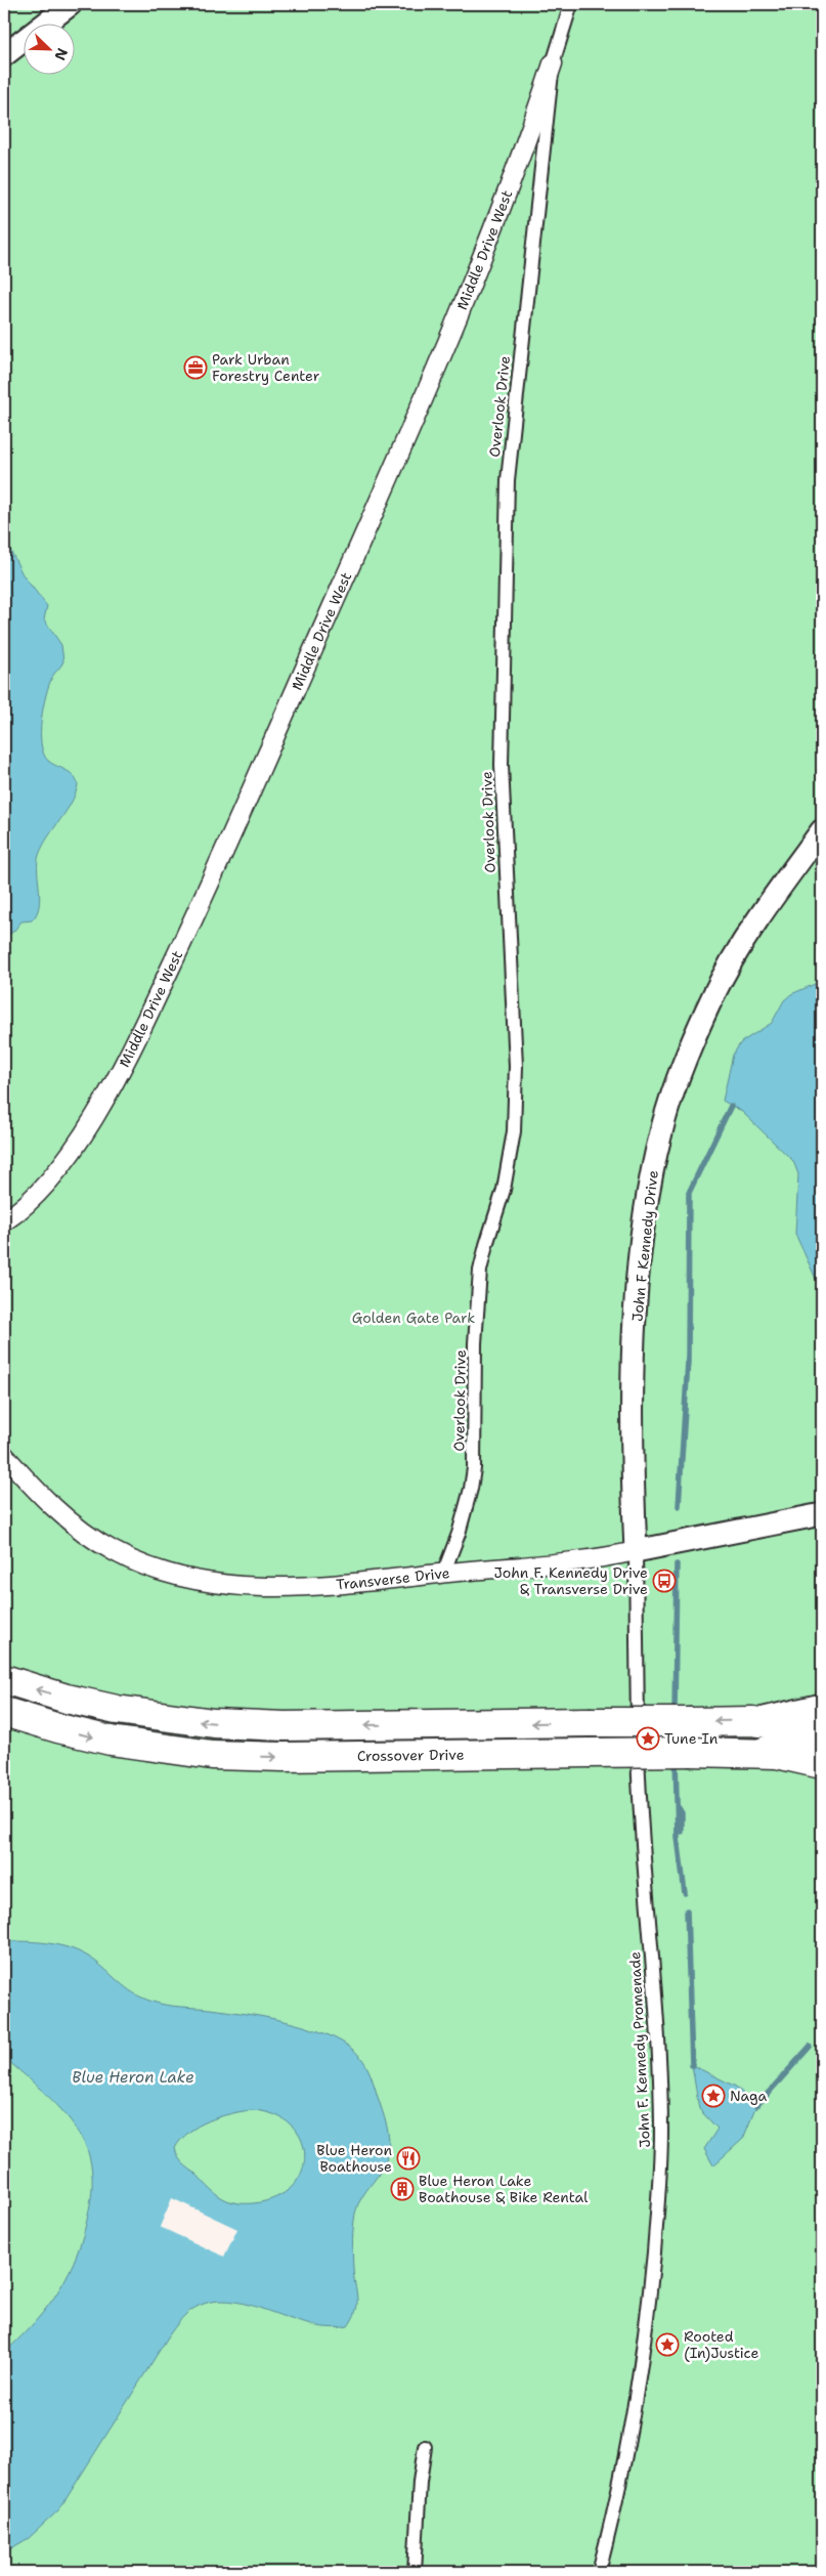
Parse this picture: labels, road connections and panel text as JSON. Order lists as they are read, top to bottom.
{
  "streets": {
    "highway": ["Crossover Drive"],
    "street": [
      "Middle Drive West",
      "Overlook Drive",
      "John F Kennedy Drive",
      "Transverse Drive",
      "John F. Kennedy Promenade"
    ]
  },
  "crossings": [
    ["Middle Drive West", "Overlook Drive"],
    ["Overlook Drive", "Transverse Drive"],
    ["John F Kennedy Drive", "Transverse Drive"],
    ["John F Kennedy Drive", "John F. Kennedy Promenade"],
    ["Transverse Drive", "John F. Kennedy Promenade"]
  ],
  "water": ["Blue Heron Lake"],
  "parks": ["Golden Gate Park"],
  "places": {
    "office": ["Park Urban Forestry Center"],
    "bus stop": ["John F. Kennedy Drive & Transverse Drive"],
    "place": ["Tune In", "Naga", "Rooted (In)Justice"],
    "restaurant": ["Blue Heron Boathouse"],
    "building": ["Blue Heron Lake Boathouse & Bike Rental"]
  },
  "north": "bottom right"
}
